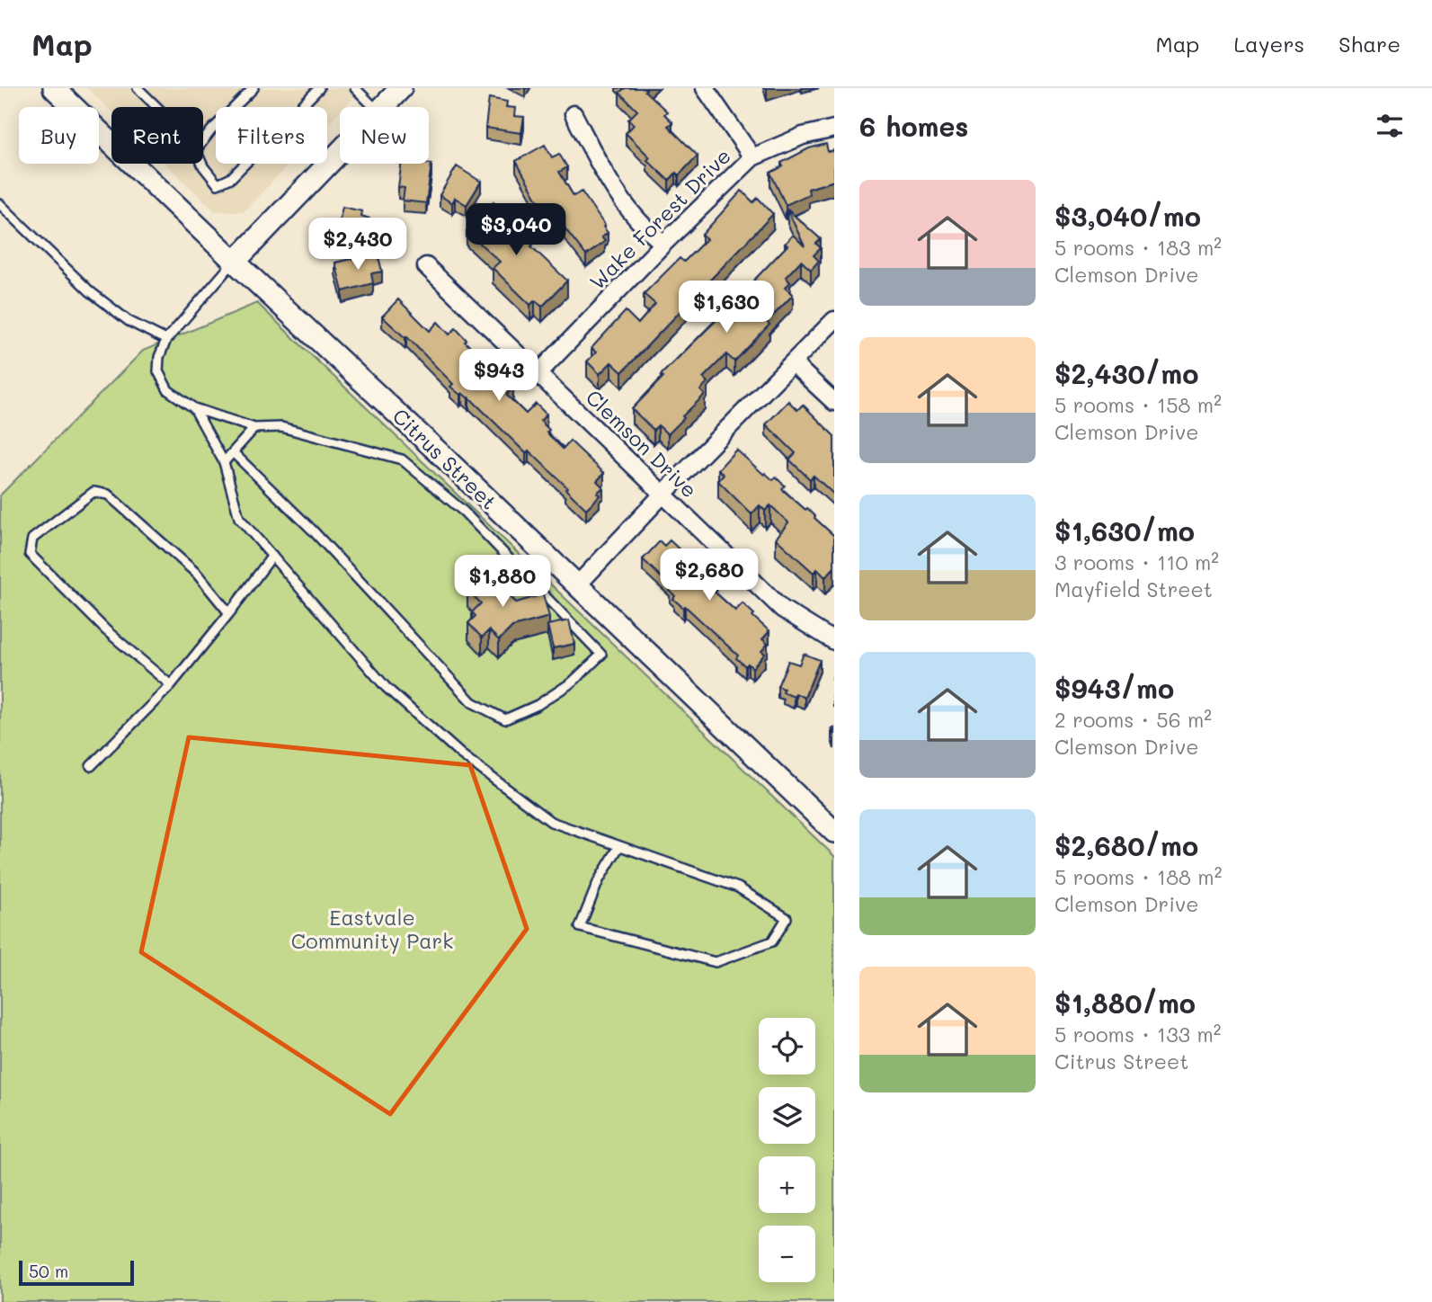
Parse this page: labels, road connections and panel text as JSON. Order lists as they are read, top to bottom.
{
  "streets": {
    "street": ["Wake Forest Drive", "Clemson Drive", "Citrus Street"]
  },
  "crossings": [
    ["Wake Forest Drive", "Clemson Drive"]
  ],
  "parks": ["Eastvale Community Park"],
  "scale_bar": "50 m",
  "page": {
    "header": "Map",
    "nav": ["Map", "Layers", "Share"],
    "heading": "6 homes",
    "chip": [
      "Buy",
      "Rent",
      "Filters",
      "New"
    ],
    "list": [
      {
        "name": "$3,040/mo",
        "note": "5 rooms · 183 m² · Clemson Drive"
      },
      {
        "name": "$2,430/mo",
        "note": "5 rooms · 158 m² · Clemson Drive"
      },
      {
        "name": "$1,630/mo",
        "note": "3 rooms · 110 m² · Mayfield Street"
      },
      {
        "name": "$943/mo",
        "note": "2 rooms · 56 m² · Clemson Drive"
      },
      {
        "name": "$2,680/mo",
        "note": "5 rooms · 188 m² · Clemson Drive"
      },
      {
        "name": "$1,880/mo",
        "note": "5 rooms · 133 m² · Citrus Street"
      }
    ],
    "price": [
      "$3,040",
      "$2,430",
      "$1,630",
      "$943",
      "$2,680",
      "$1,880"
    ],
    "map_buttons": ["+", "−"],
    "scale": "50 m"
  }
}
